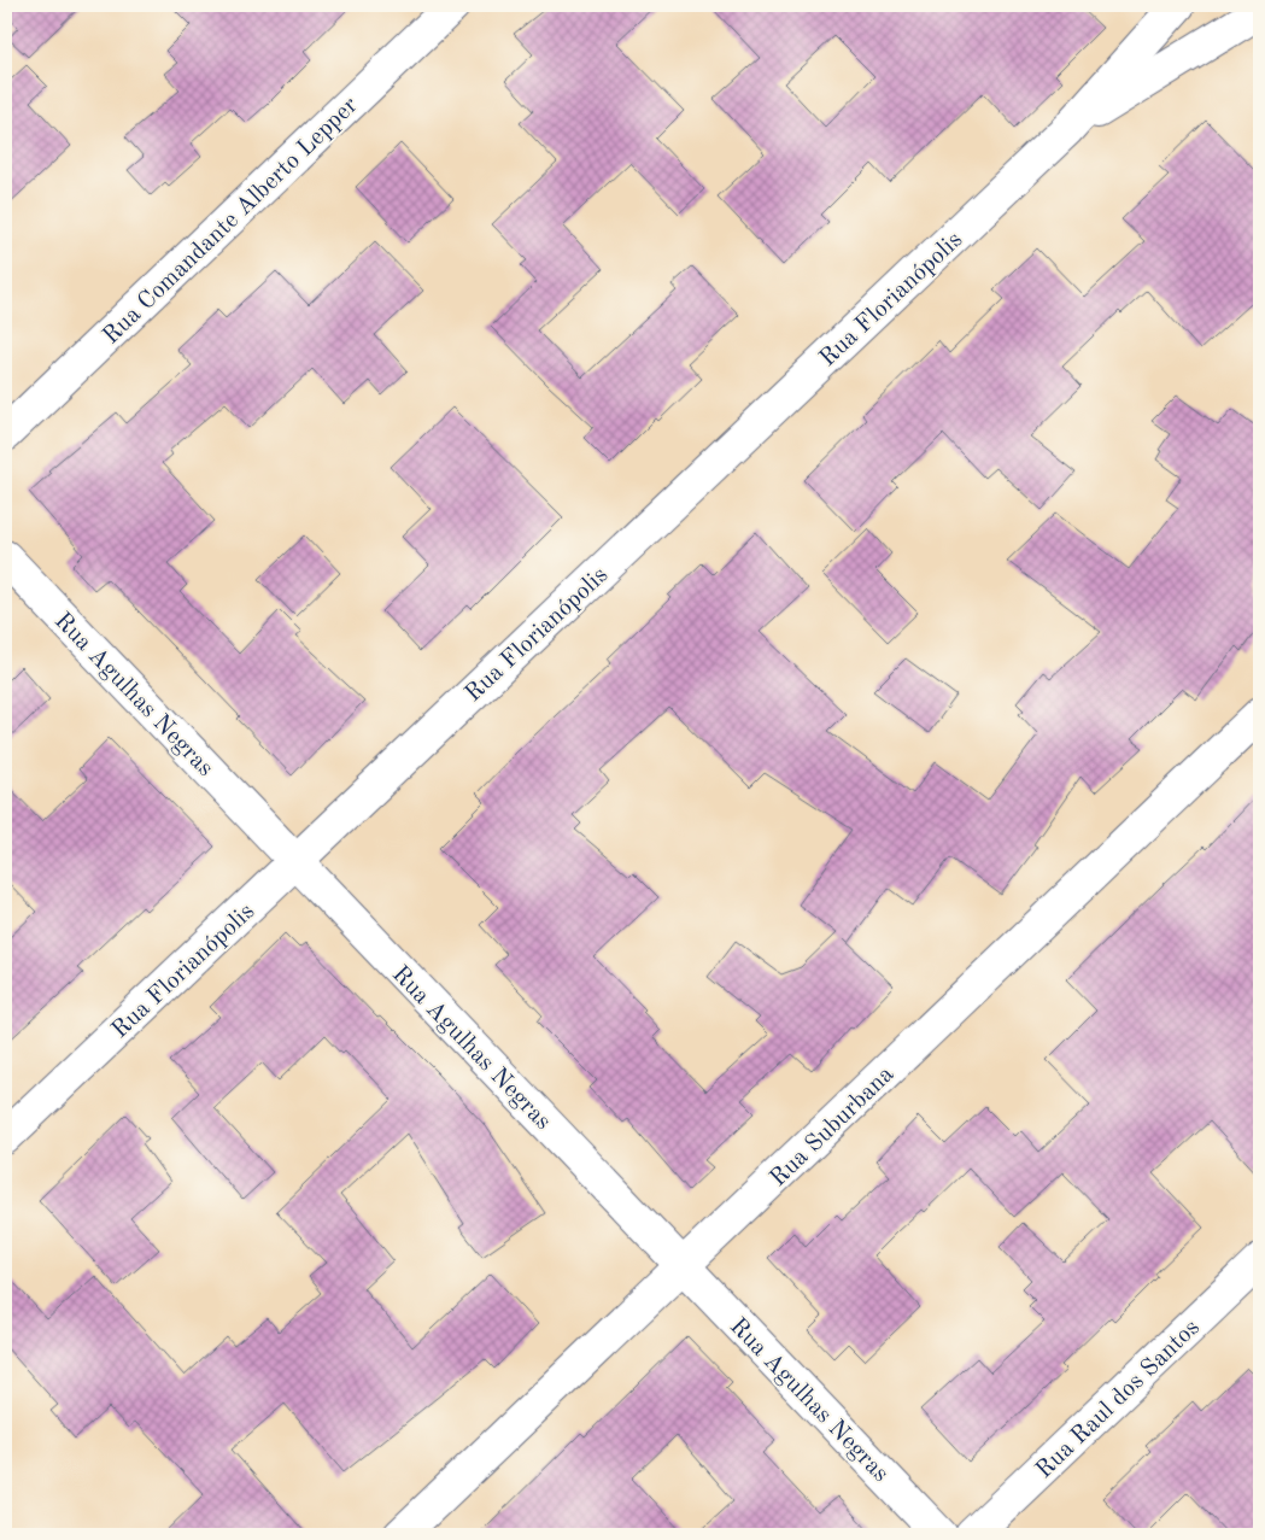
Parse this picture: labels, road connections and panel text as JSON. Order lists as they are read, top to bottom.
{
  "streets": {
    "street": [
      "Rua Comandante Alberto Lepper",
      "Rua Florianópolis",
      "Rua Agulhas Negras",
      "Rua Suburbana",
      "Rua Raul dos Santos"
    ]
  },
  "crossings": [
    ["Rua Florianópolis", "Rua Agulhas Negras"],
    ["Rua Agulhas Negras", "Rua Suburbana"]
  ]
}
